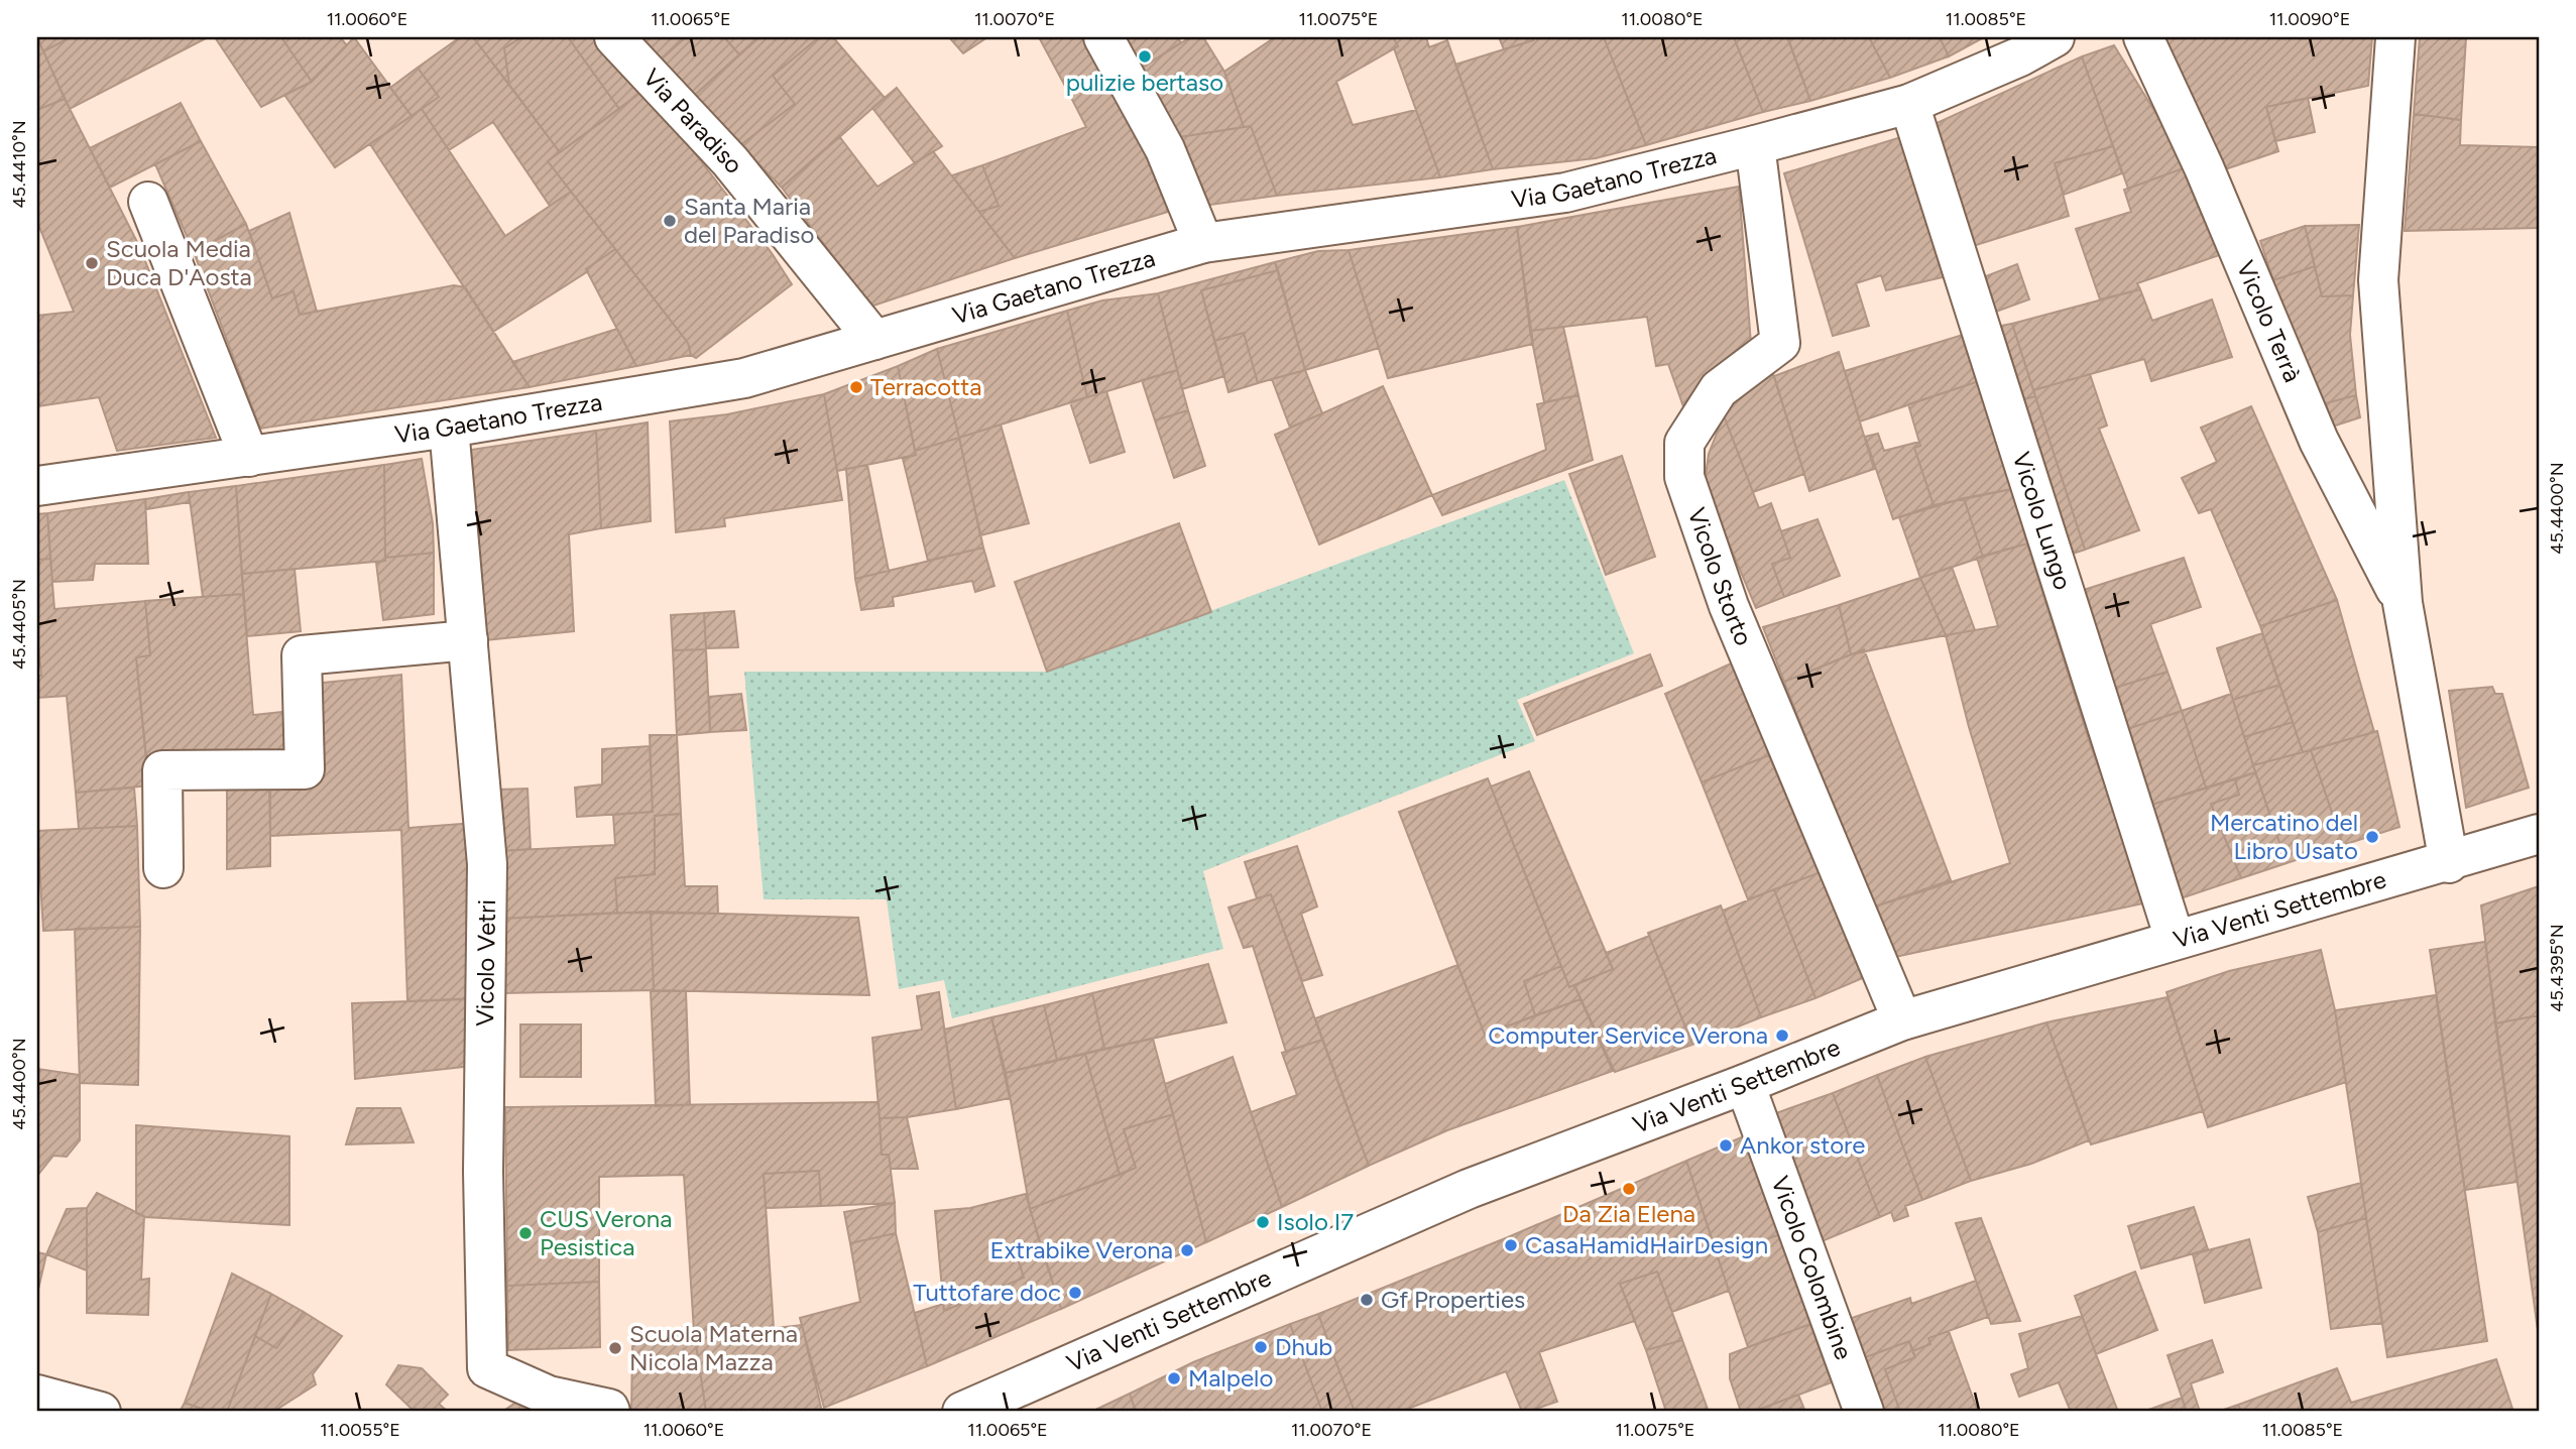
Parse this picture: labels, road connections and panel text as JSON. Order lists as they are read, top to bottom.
{
  "streets": {
    "street": [
      "Via Paradiso",
      "Via Gaetano Trezza",
      "Vicolo Terrà",
      "Vicolo Lungo",
      "Vicolo Storto",
      "Via Venti Settembre",
      "Vicolo Vetri",
      "Vicolo Colombine"
    ]
  },
  "crossings": [
    ["Via Paradiso", "Via Gaetano Trezza"],
    ["Via Gaetano Trezza", "Vicolo Lungo"],
    ["Via Gaetano Trezza", "Vicolo Storto"],
    ["Via Gaetano Trezza", "Vicolo Vetri"],
    ["Vicolo Terrà", "Via Venti Settembre"],
    ["Vicolo Lungo", "Via Venti Settembre"],
    ["Vicolo Storto", "Via Venti Settembre"],
    ["Via Venti Settembre", "Vicolo Colombine"]
  ],
  "places": [
    "pulizie bertaso",
    "Santa Maria del Paradiso",
    "Scuola Media Duca D'Aosta",
    "Terracotta",
    "Mercatino del Libro Usato",
    "Computer Service Verona",
    "Ankor store",
    "Da Zia Elena",
    "Isolo I7",
    "CUS Verona Pesistica",
    "CasaHamidHairDesign",
    "Extrabike Verona",
    "Tuttofare doc",
    "Gf Properties",
    "Dhub",
    "Scuola Materna Nicola Mazza",
    "Malpelo"
  ],
  "coordinates": [
    "11.0060°E",
    "11.0065°E",
    "11.0070°E",
    "11.0075°E",
    "11.0080°E",
    "11.0085°E",
    "11.0090°E",
    "45.4410°N",
    "45.4400°N",
    "45.4405°N",
    "45.4395°N",
    "11.0055°E"
  ]
}
